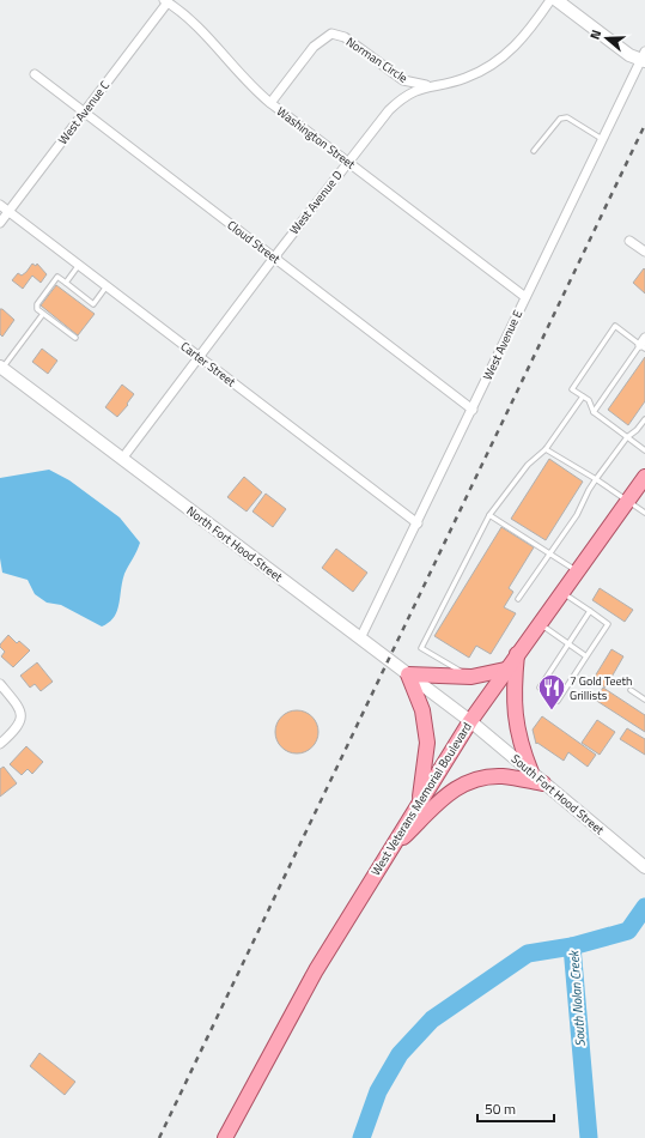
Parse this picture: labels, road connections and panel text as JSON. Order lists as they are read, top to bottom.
{
  "streets": {
    "main road": ["North Fort Hood Street", "South Fort Hood Street", "West Veterans Memorial Boulevard"],
    "street": [
      "Norman Circle",
      "West Avenue C",
      "Washington Street",
      "West Avenue D",
      "Cloud Street",
      "West Avenue E",
      "Carter Street"
    ]
  },
  "crossings": [
    ["Norman Circle", "Washington Street"],
    ["Norman Circle", "West Avenue D"],
    ["West Avenue C", "Washington Street"],
    ["West Avenue C", "Cloud Street"],
    ["West Avenue C", "Carter Street"],
    ["Washington Street", "West Avenue D"],
    ["Washington Street", "West Avenue E"],
    ["West Avenue D", "Cloud Street"],
    ["West Avenue D", "Carter Street"],
    ["West Avenue D", "North Fort Hood Street"],
    ["Cloud Street", "West Avenue E"],
    ["West Avenue E", "Carter Street"],
    ["West Avenue E", "North Fort Hood Street"],
    ["North Fort Hood Street", "South Fort Hood Street"],
    ["North Fort Hood Street", "West Veterans Memorial Boulevard"],
    ["South Fort Hood Street", "West Veterans Memorial Boulevard"]
  ],
  "water": ["South Nolan Creek"],
  "places": {
    "restaurant": ["7 Gold Teeth Grillists"]
  },
  "scale_bar": "50 m",
  "north": "left"
}
